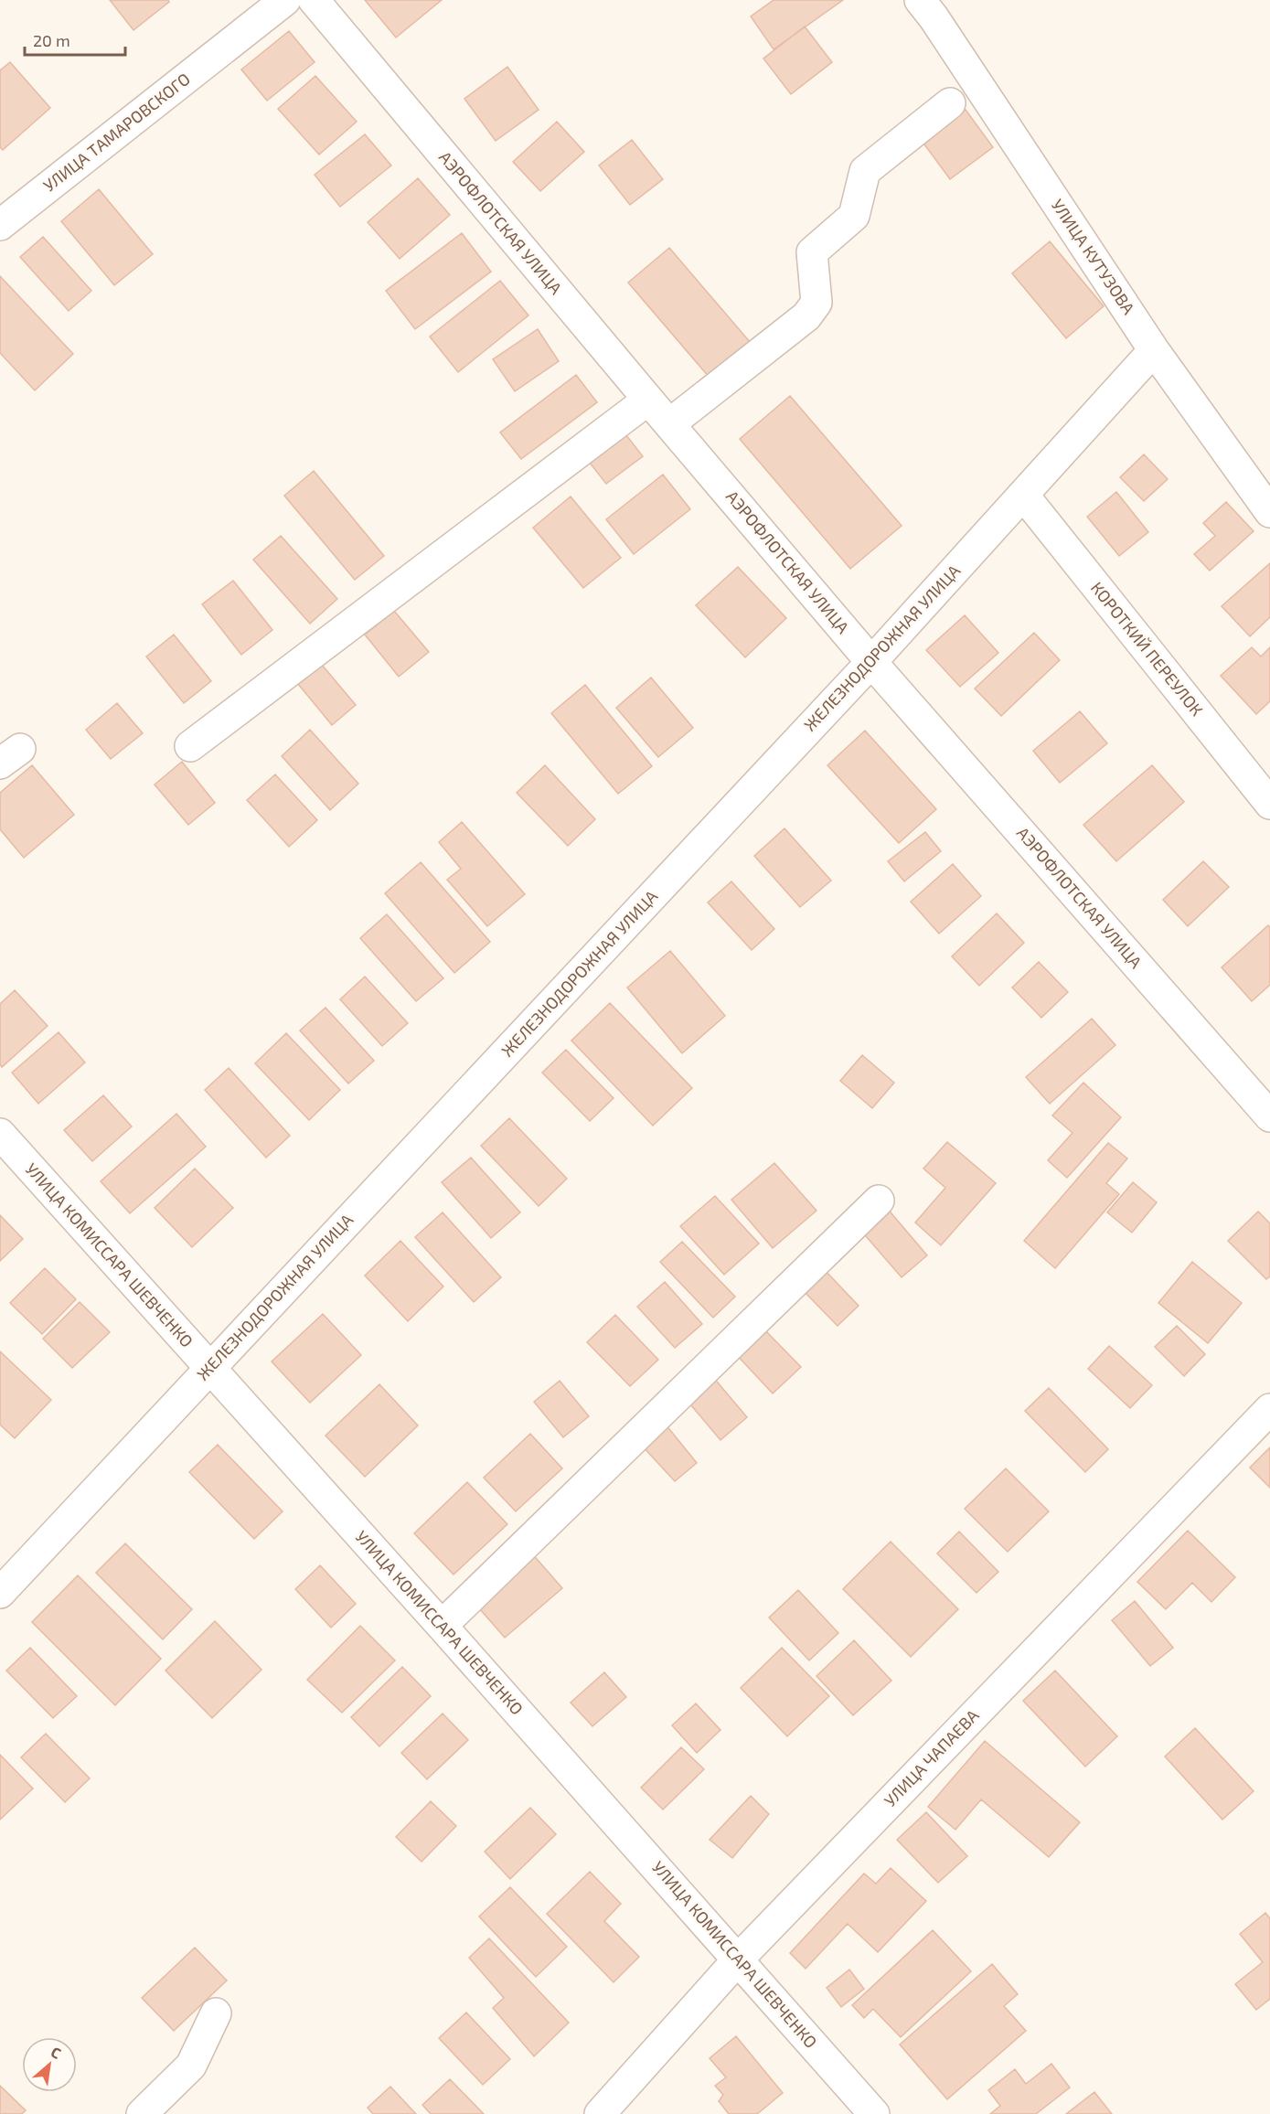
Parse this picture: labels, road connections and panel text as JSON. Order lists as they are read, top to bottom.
{
  "streets": {
    "street": [
      "УЛИЦА ТАМАРОВСКОГО",
      "АЭРОФЛОТСКАЯ УЛИЦА",
      "УЛИЦА КУТУЗОВА",
      "ЖЕЛЕЗНОДОРОЖНАЯ УЛИЦА",
      "КОРОТКИЙ ПЕРЕУЛОК",
      "УЛИЦА КОМИССАРА ШЕВЧЕНКО",
      "УЛИЦА ЧАПАЕВА"
    ]
  },
  "crossings": [
    ["АЭРОФЛОТСКАЯ УЛИЦА", "ЖЕЛЕЗНОДОРОЖНАЯ УЛИЦА"],
    ["УЛИЦА КУТУЗОВА", "ЖЕЛЕЗНОДОРОЖНАЯ УЛИЦА"],
    ["ЖЕЛЕЗНОДОРОЖНАЯ УЛИЦА", "КОРОТКИЙ ПЕРЕУЛОК"],
    ["ЖЕЛЕЗНОДОРОЖНАЯ УЛИЦА", "УЛИЦА КОМИССАРА ШЕВЧЕНКО"],
    ["УЛИЦА КОМИССАРА ШЕВЧЕНКО", "УЛИЦА ЧАПАЕВА"]
  ],
  "scale_bar": "20 m",
  "north": "top right"
}
